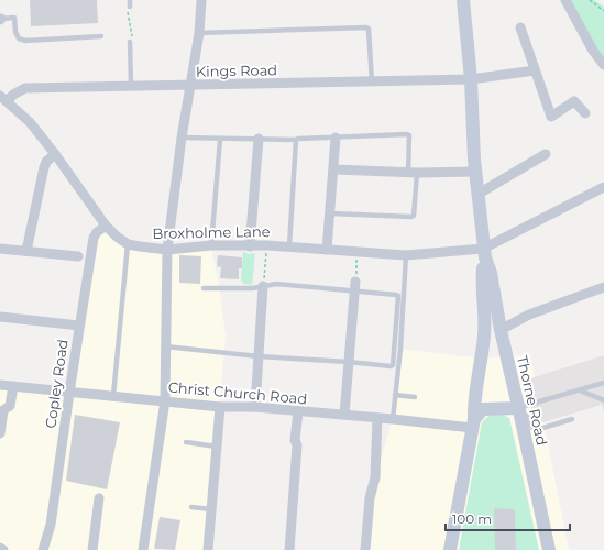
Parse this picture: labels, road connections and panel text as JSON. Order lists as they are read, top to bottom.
{
  "streets": {
    "street": [
      "Kings Road",
      "Broxholme Lane",
      "Copley Road",
      "Christ Church Road",
      "Thorne Road"
    ]
  },
  "crossings": [
    ["Kings Road", "Thorne Road"],
    ["Broxholme Lane", "Thorne Road"],
    ["Copley Road", "Christ Church Road"],
    ["Christ Church Road", "Thorne Road"]
  ],
  "scale_bar": "100 m"
}
